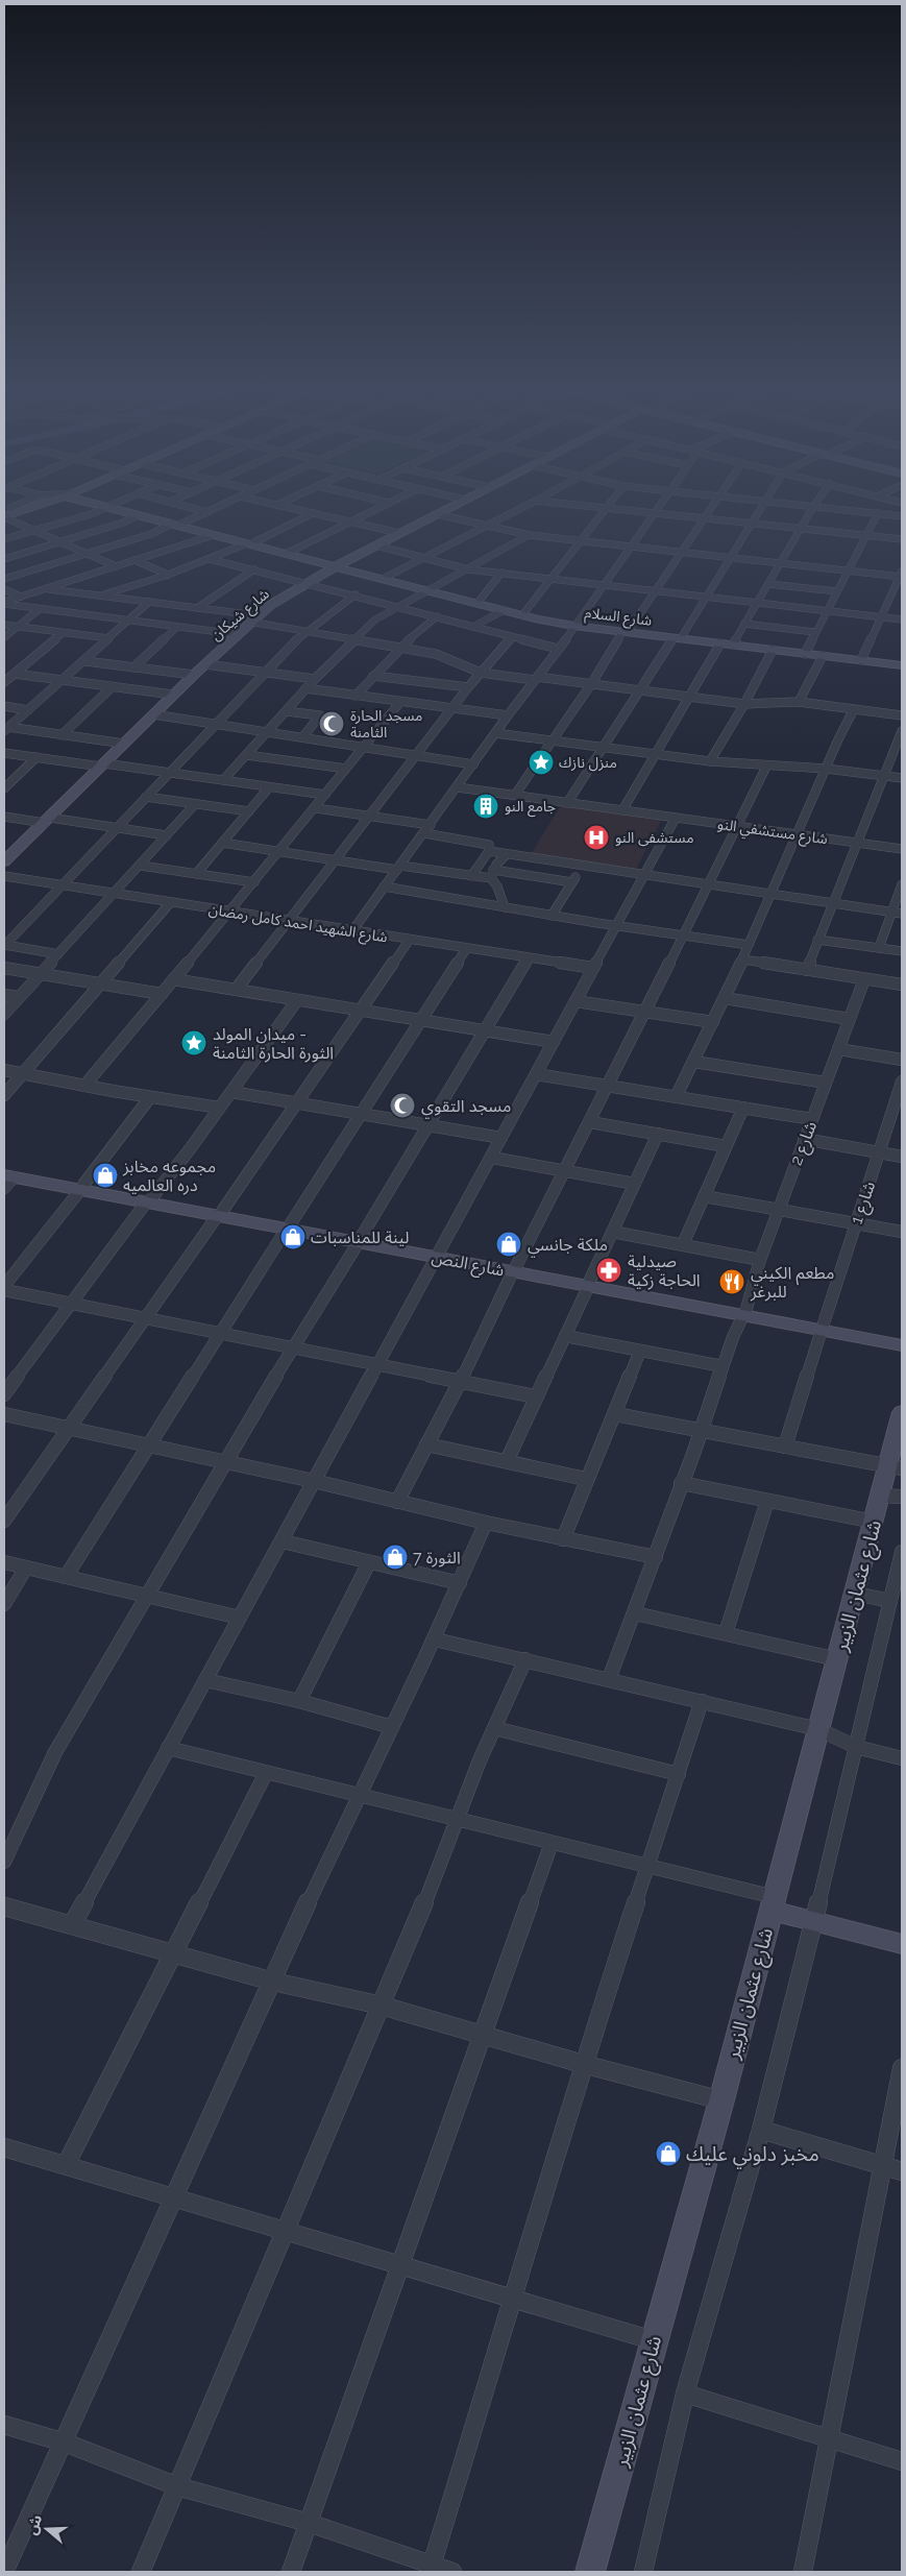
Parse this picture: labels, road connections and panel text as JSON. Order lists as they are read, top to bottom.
{
  "streets": {
    "street": [
      "شارع شيكان",
      "شارع السلام",
      "شارع مستشفي النو",
      "شارع الشهيد احمد كامل رمضان",
      "شارع 2",
      "شارع 1",
      "شارع النص",
      "شارع عثمان الزبير"
    ]
  },
  "crossings": [
    ["شارع شيكان", "شارع السلام"],
    ["شارع 2", "شارع النص"],
    ["شارع 1", "شارع النص"]
  ],
  "places": {
    "mosque": ["مسجد الحارة الثامنة", "مسجد التقوي"],
    "place": ["منزل نازك", "ميدان المولد - الثورة الحارة الثامنة"],
    "building": ["جامع النو"],
    "hospital": ["مستشفى النو"],
    "shop": [
      "مجموعه مخابز دره العالميه",
      "لينة للمناسبات",
      "ملكة جانسي",
      "الثورة 7",
      "مخبز دلوني عليك"
    ],
    "pharmacy": ["صيدلية الحاجة زكية"],
    "restaurant": ["مطعم الكيني للبرغر"]
  },
  "north": "left"
}
